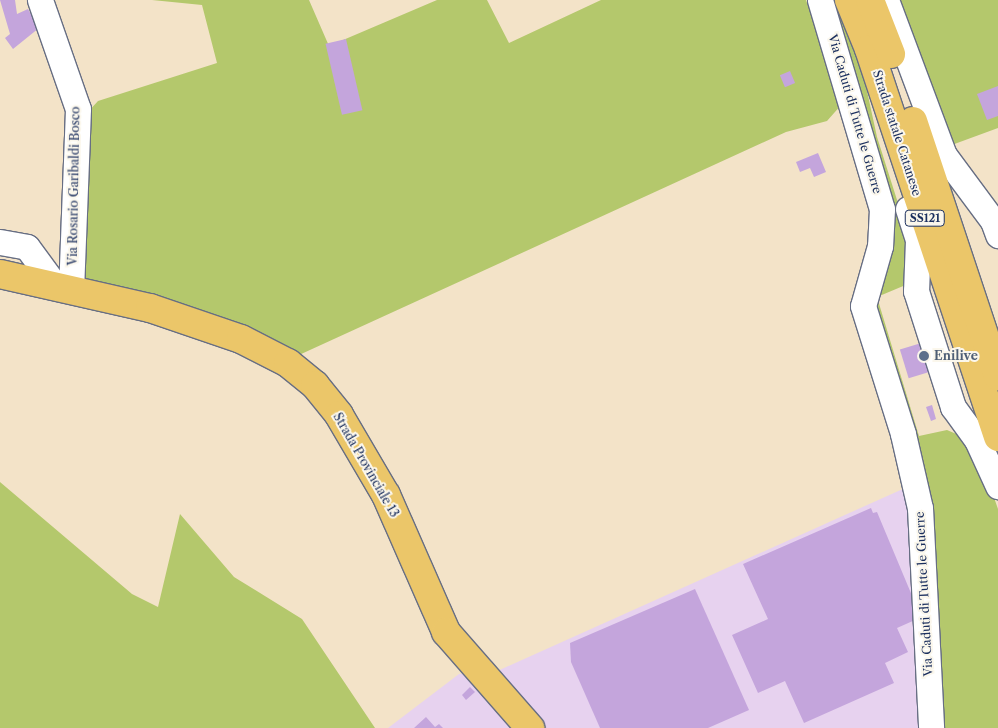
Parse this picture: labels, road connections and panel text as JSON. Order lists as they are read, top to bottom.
{
  "streets": {
    "main road": ["Strada statale Catanese", "SS121", "Strada Provinciale 13"],
    "street": ["Via Caduti di Tutte le Guerre", "Via Rosario Garibaldi Bosco"]
  },
  "crossings": [
    ["Via Rosario Garibaldi Bosco", "Strada Provinciale 13"]
  ],
  "places": ["Enilive"]
}
